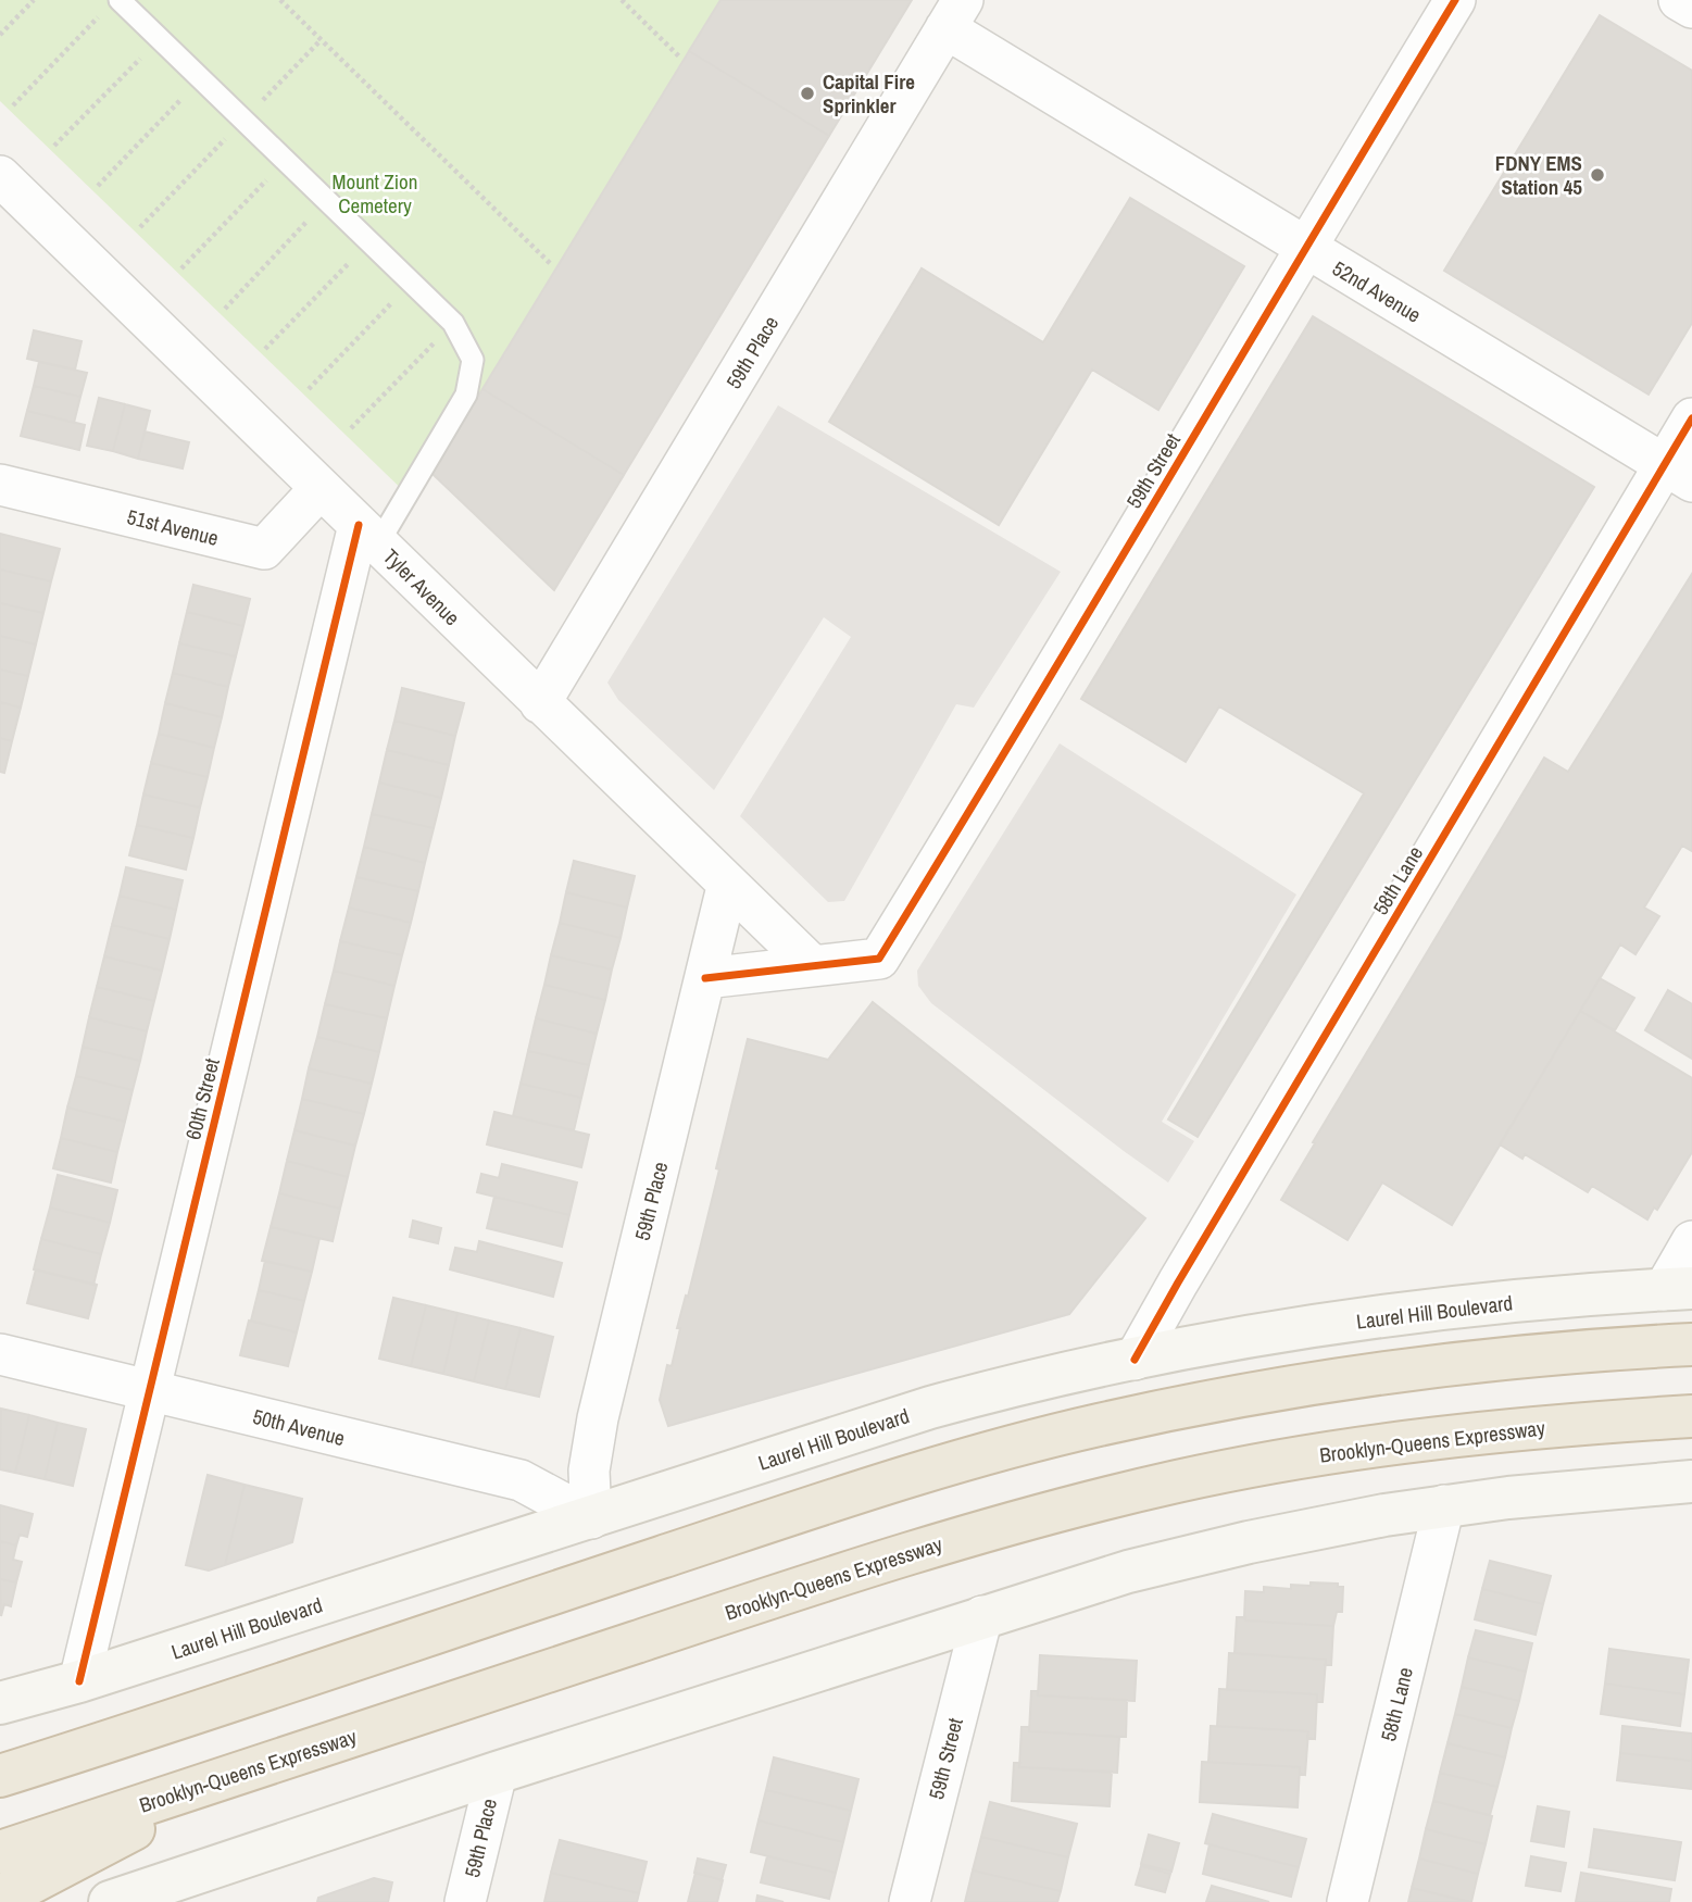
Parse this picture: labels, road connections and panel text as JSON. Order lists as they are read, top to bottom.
{
  "streets": {
    "highway": ["Brooklyn-Queens Expressway"],
    "main road": ["Laurel Hill Boulevard"],
    "street": [
      "52nd Avenue",
      "59th Place",
      "59th Street",
      "51st Avenue",
      "Tyler Avenue",
      "58th Lane",
      "60th Street",
      "50th Avenue"
    ]
  },
  "crossings": [
    ["52nd Avenue", "59th Place"],
    ["52nd Avenue", "59th Street"],
    ["52nd Avenue", "58th Lane"],
    ["59th Place", "Tyler Avenue"],
    ["59th Place", "Laurel Hill Boulevard"],
    ["59th Place", "50th Avenue"],
    ["59th Street", "Tyler Avenue"],
    ["51st Avenue", "Tyler Avenue"],
    ["Tyler Avenue", "60th Street"],
    ["58th Lane", "Laurel Hill Boulevard"],
    ["60th Street", "Laurel Hill Boulevard"],
    ["60th Street", "50th Avenue"],
    ["Laurel Hill Boulevard", "50th Avenue"]
  ],
  "parks": ["Mount Zion Cemetery"],
  "places": ["Capital Fire Sprinkler", "FDNY EMS Station 45"]
}
